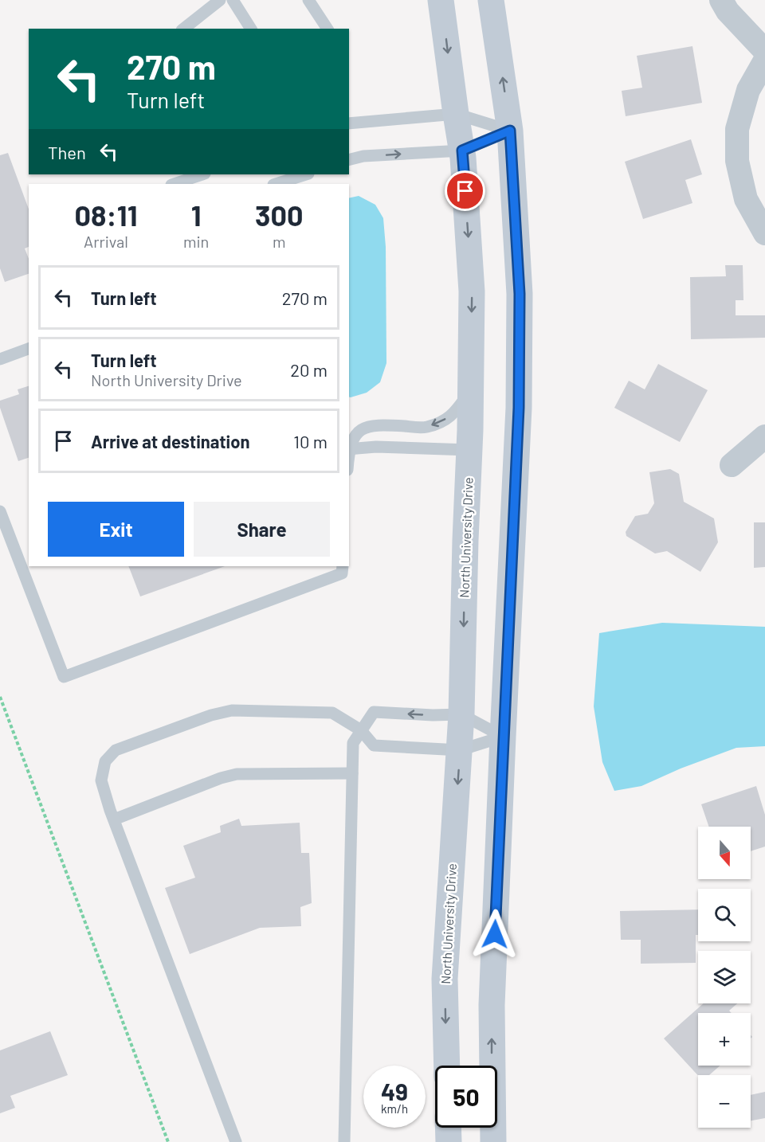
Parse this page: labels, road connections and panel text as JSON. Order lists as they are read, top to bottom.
{
  "streets": {
    "main road": ["North University Drive"]
  },
  "north": "bottom",
  "page": {
    "turn": ["270 m", "Turn left"],
    "then": "Then",
    "eta": [
      "08:11",
      "Arrival",
      "1",
      "min",
      "300",
      "m"
    ],
    "list": [
      {
        "name": "Turn left",
        "value": "270 m"
      },
      {
        "name": "Turn left",
        "note": "North University Drive",
        "value": "20 m"
      },
      {
        "name": "Arrive at destination",
        "value": "10 m"
      }
    ],
    "buttons": ["Exit", "Share"],
    "map_buttons": ["+", "−"],
    "speed": "49 km/h",
    "limit": "50"
  }
}
